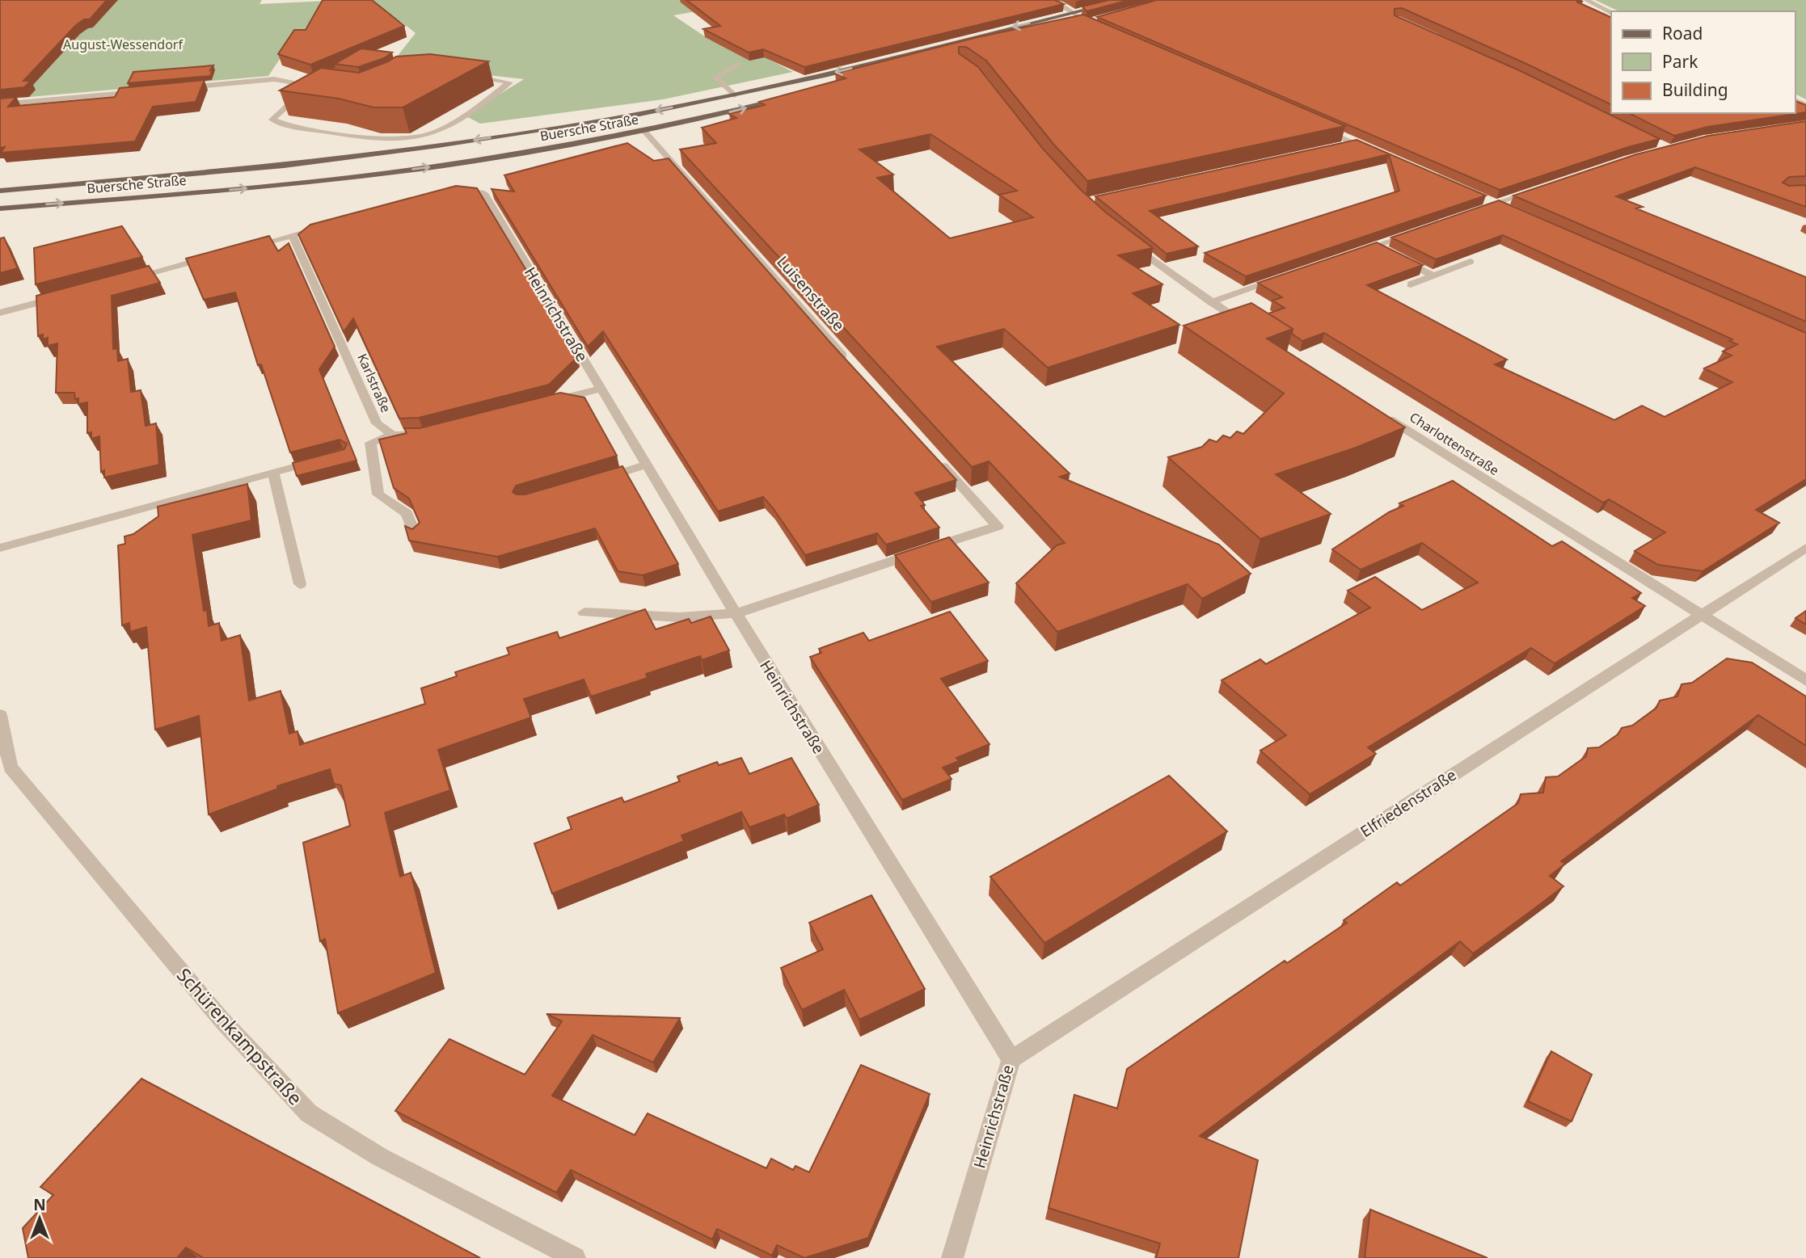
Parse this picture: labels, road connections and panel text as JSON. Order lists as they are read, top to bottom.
{
  "streets": {
    "main road": ["Buersche Straße"],
    "street": [
      "Luisenstraße",
      "Heinrichstraße",
      "Karlstraße",
      "Charlottenstraße",
      "Elfriedenstraße",
      "Schürenkampstraße"
    ]
  },
  "crossings": [
    ["Buersche Straße", "Luisenstraße"],
    ["Heinrichstraße", "Elfriedenstraße"],
    ["Charlottenstraße", "Elfriedenstraße"]
  ],
  "parks": ["August-Wessendorf"],
  "legend": ["Road", "Park", "Building"],
  "north": "top"
}
